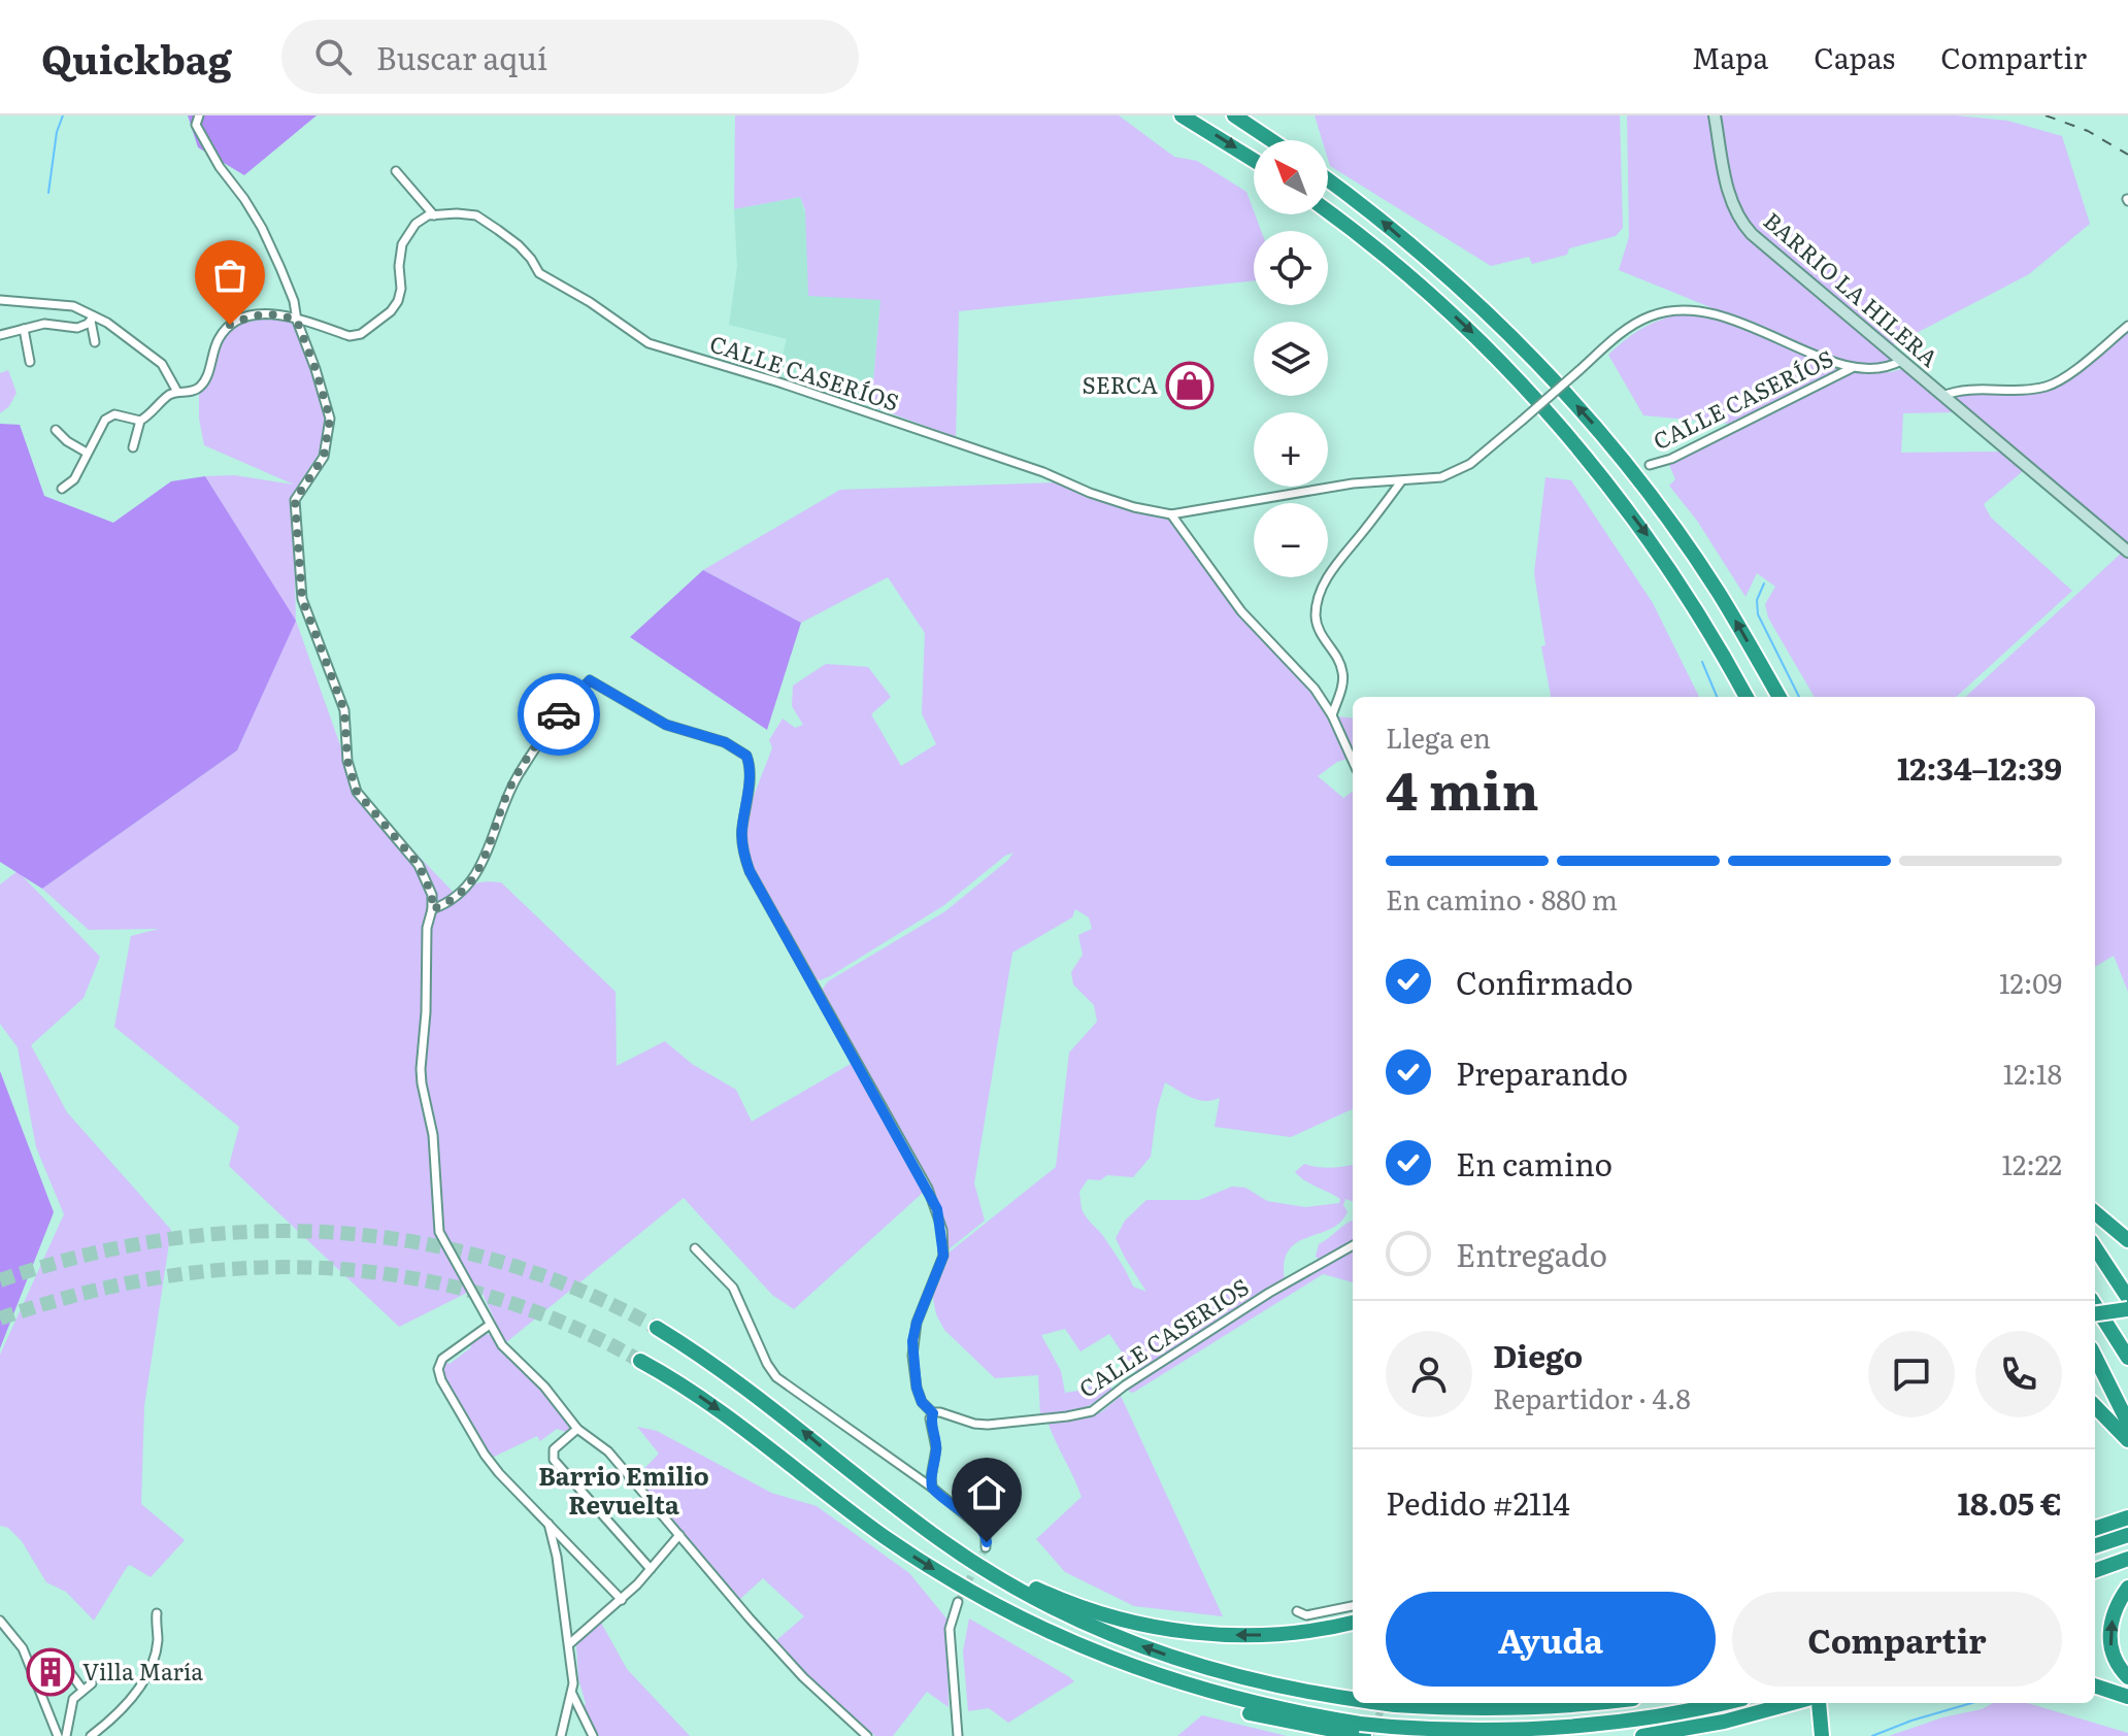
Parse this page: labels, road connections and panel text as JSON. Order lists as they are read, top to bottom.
{
  "streets": {
    "street": ["BARRIO LA HILERA", "CALLE CASERÍOS", "CALLE CASERIOS"]
  },
  "crossings": [
    ["BARRIO LA HILERA", "CALLE CASERÍOS"]
  ],
  "districts": ["Barrio Emilio Revuelta"],
  "places": {
    "shop": ["SERCA"],
    "building": ["Villa María"]
  },
  "north": "top left",
  "page": {
    "header": "Quickbag",
    "search": "Buscar aquí",
    "nav": ["Mapa", "Capas", "Compartir"],
    "map_buttons": ["+", "−"],
    "heading": ["4 min", "Llega en", "12:34–12:39"],
    "panel": [
      "Diego",
      "Repartidor · 4.8",
      "Pedido #2114",
      "18.05 €"
    ],
    "bar": "En camino · 880 m",
    "list": [
      ["Confirmado", "12:09"],
      ["Preparando", "12:18"],
      ["En camino", "12:22"],
      "Entregado"
    ],
    "buttons": ["Ayuda", "Compartir"]
  }
}
